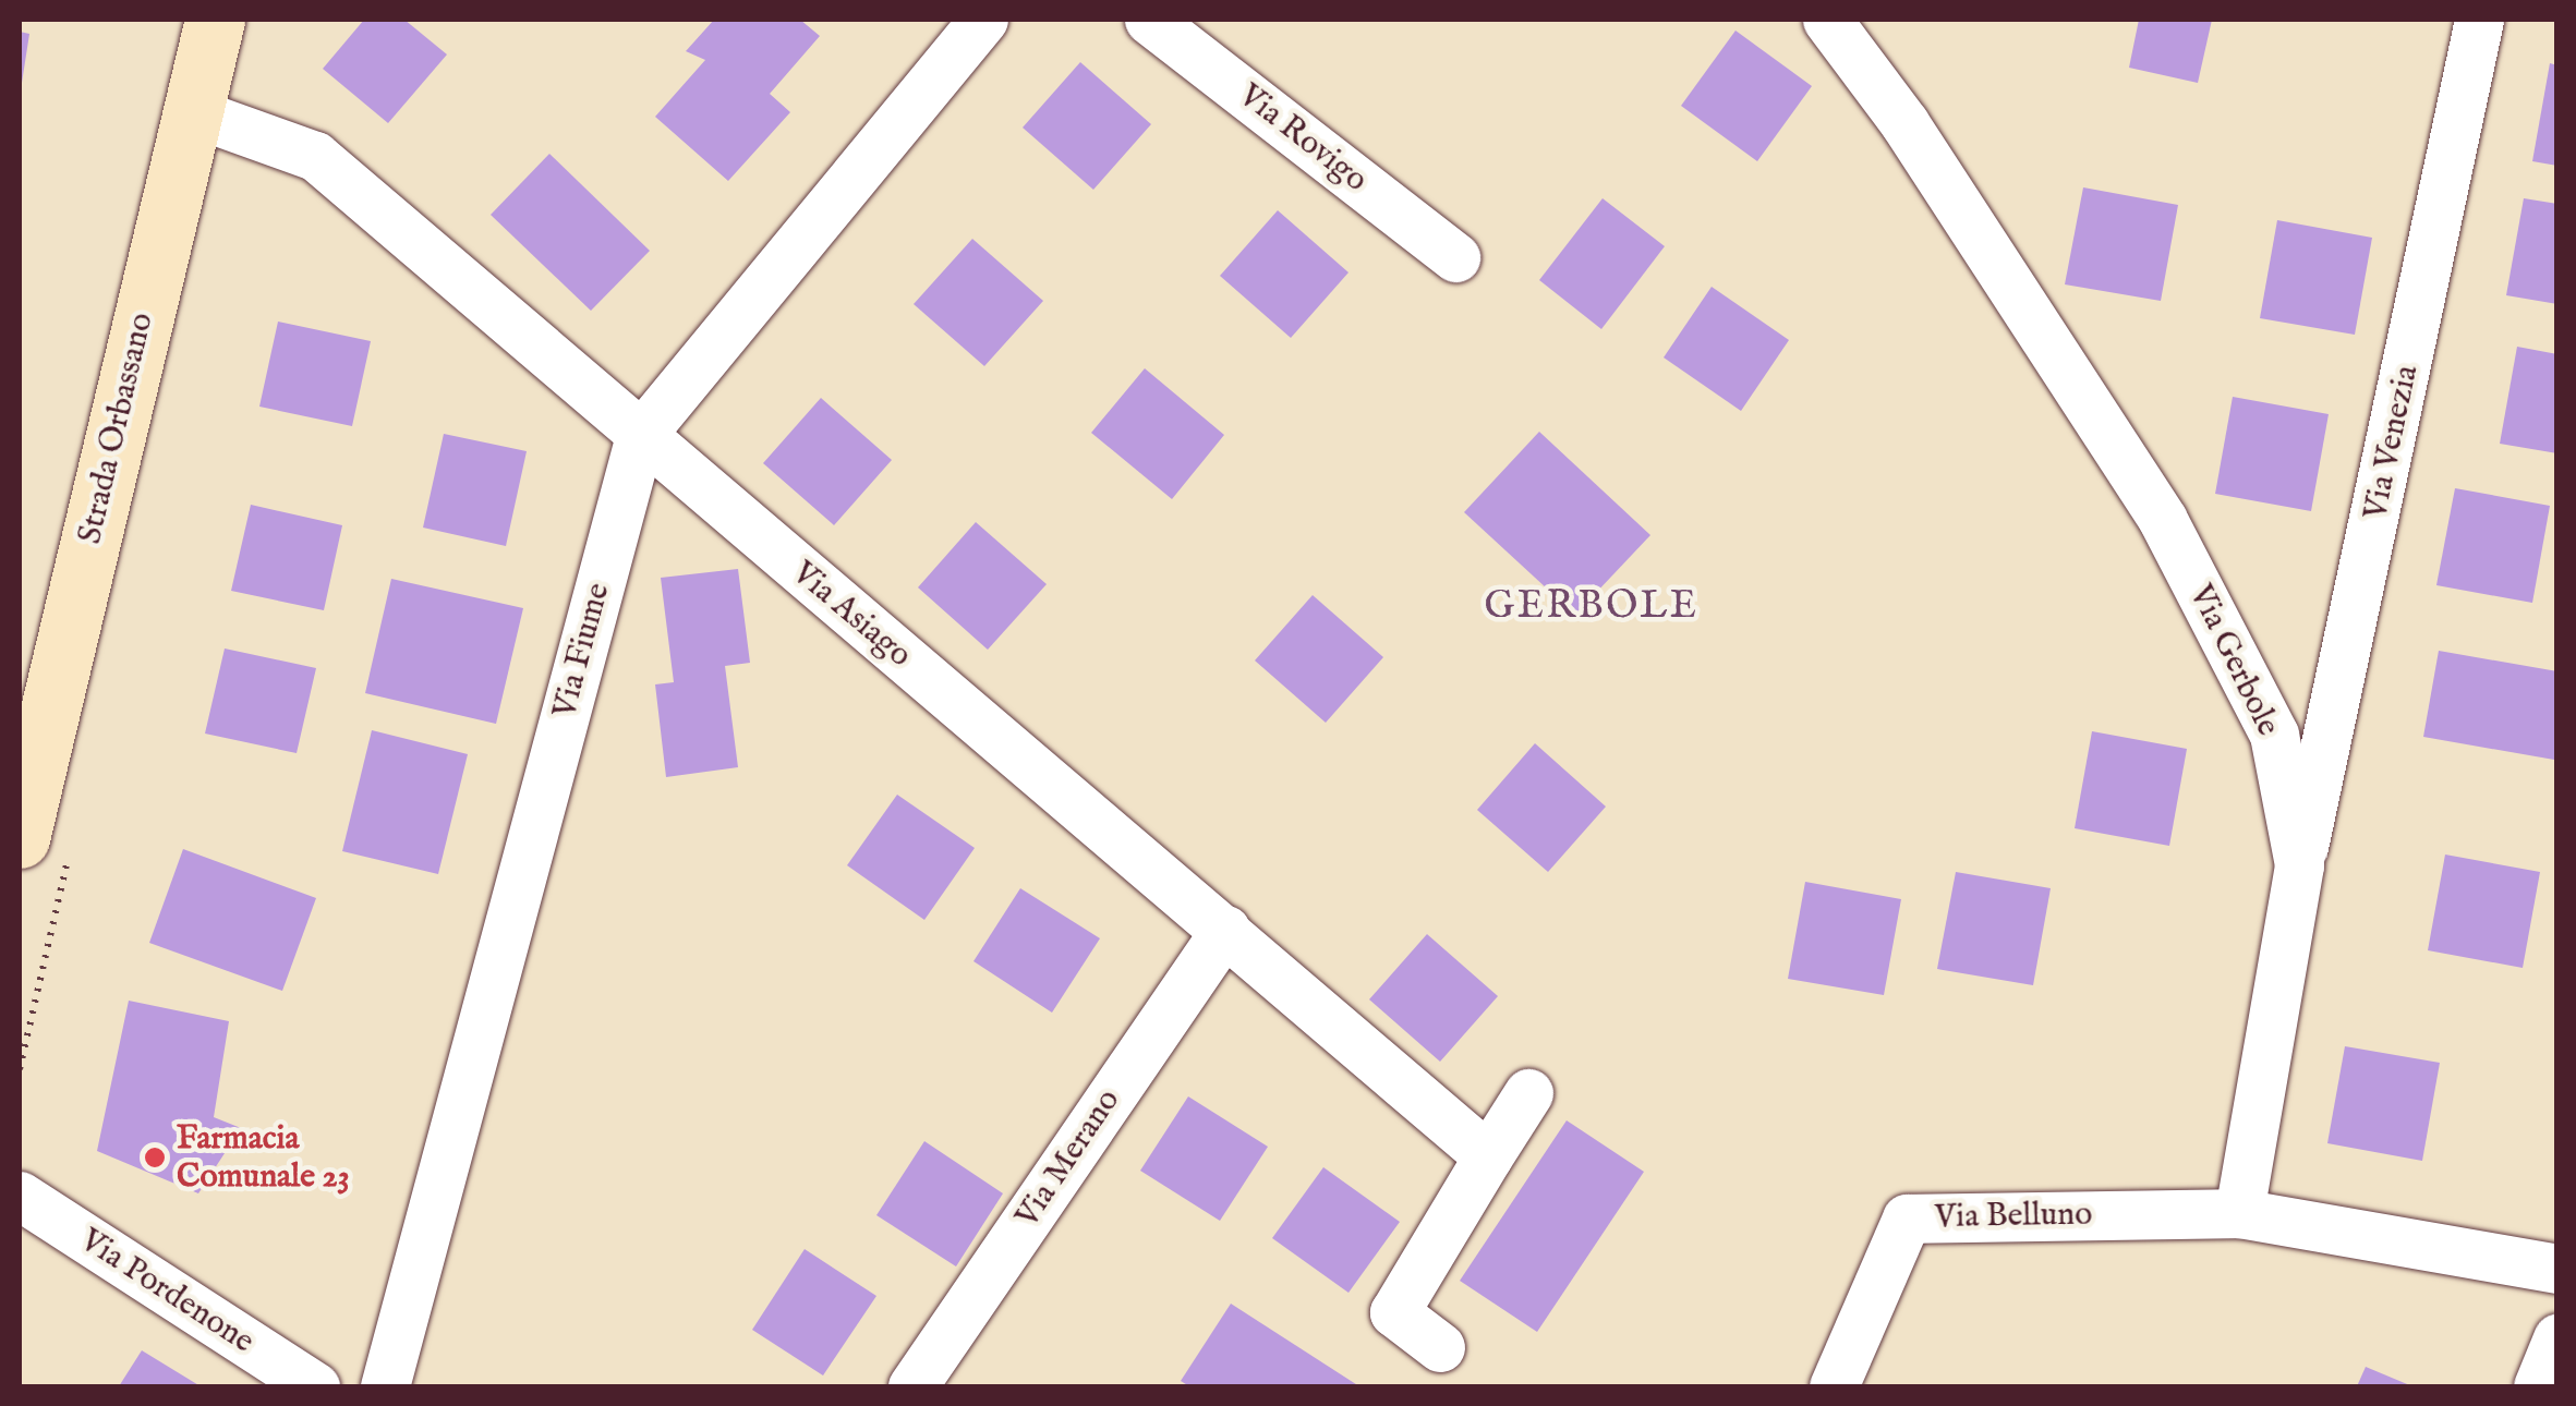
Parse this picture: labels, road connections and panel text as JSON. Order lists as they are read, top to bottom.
{
  "streets": {
    "main road": ["Strada Orbassano"],
    "street": [
      "Via Rovigo",
      "Via Venezia",
      "Via Asiago",
      "Via Fiume",
      "Via Gerbole",
      "Via Merano",
      "Via Belluno",
      "Via Pordenone"
    ]
  },
  "crossings": [
    ["Strada Orbassano", "Via Asiago"],
    ["Via Venezia", "Via Gerbole"],
    ["Via Asiago", "Via Fiume"],
    ["Via Asiago", "Via Merano"],
    ["Via Gerbole", "Via Belluno"]
  ],
  "districts": ["GERBOLE"],
  "places": ["Farmacia Comunale 23"]
}
